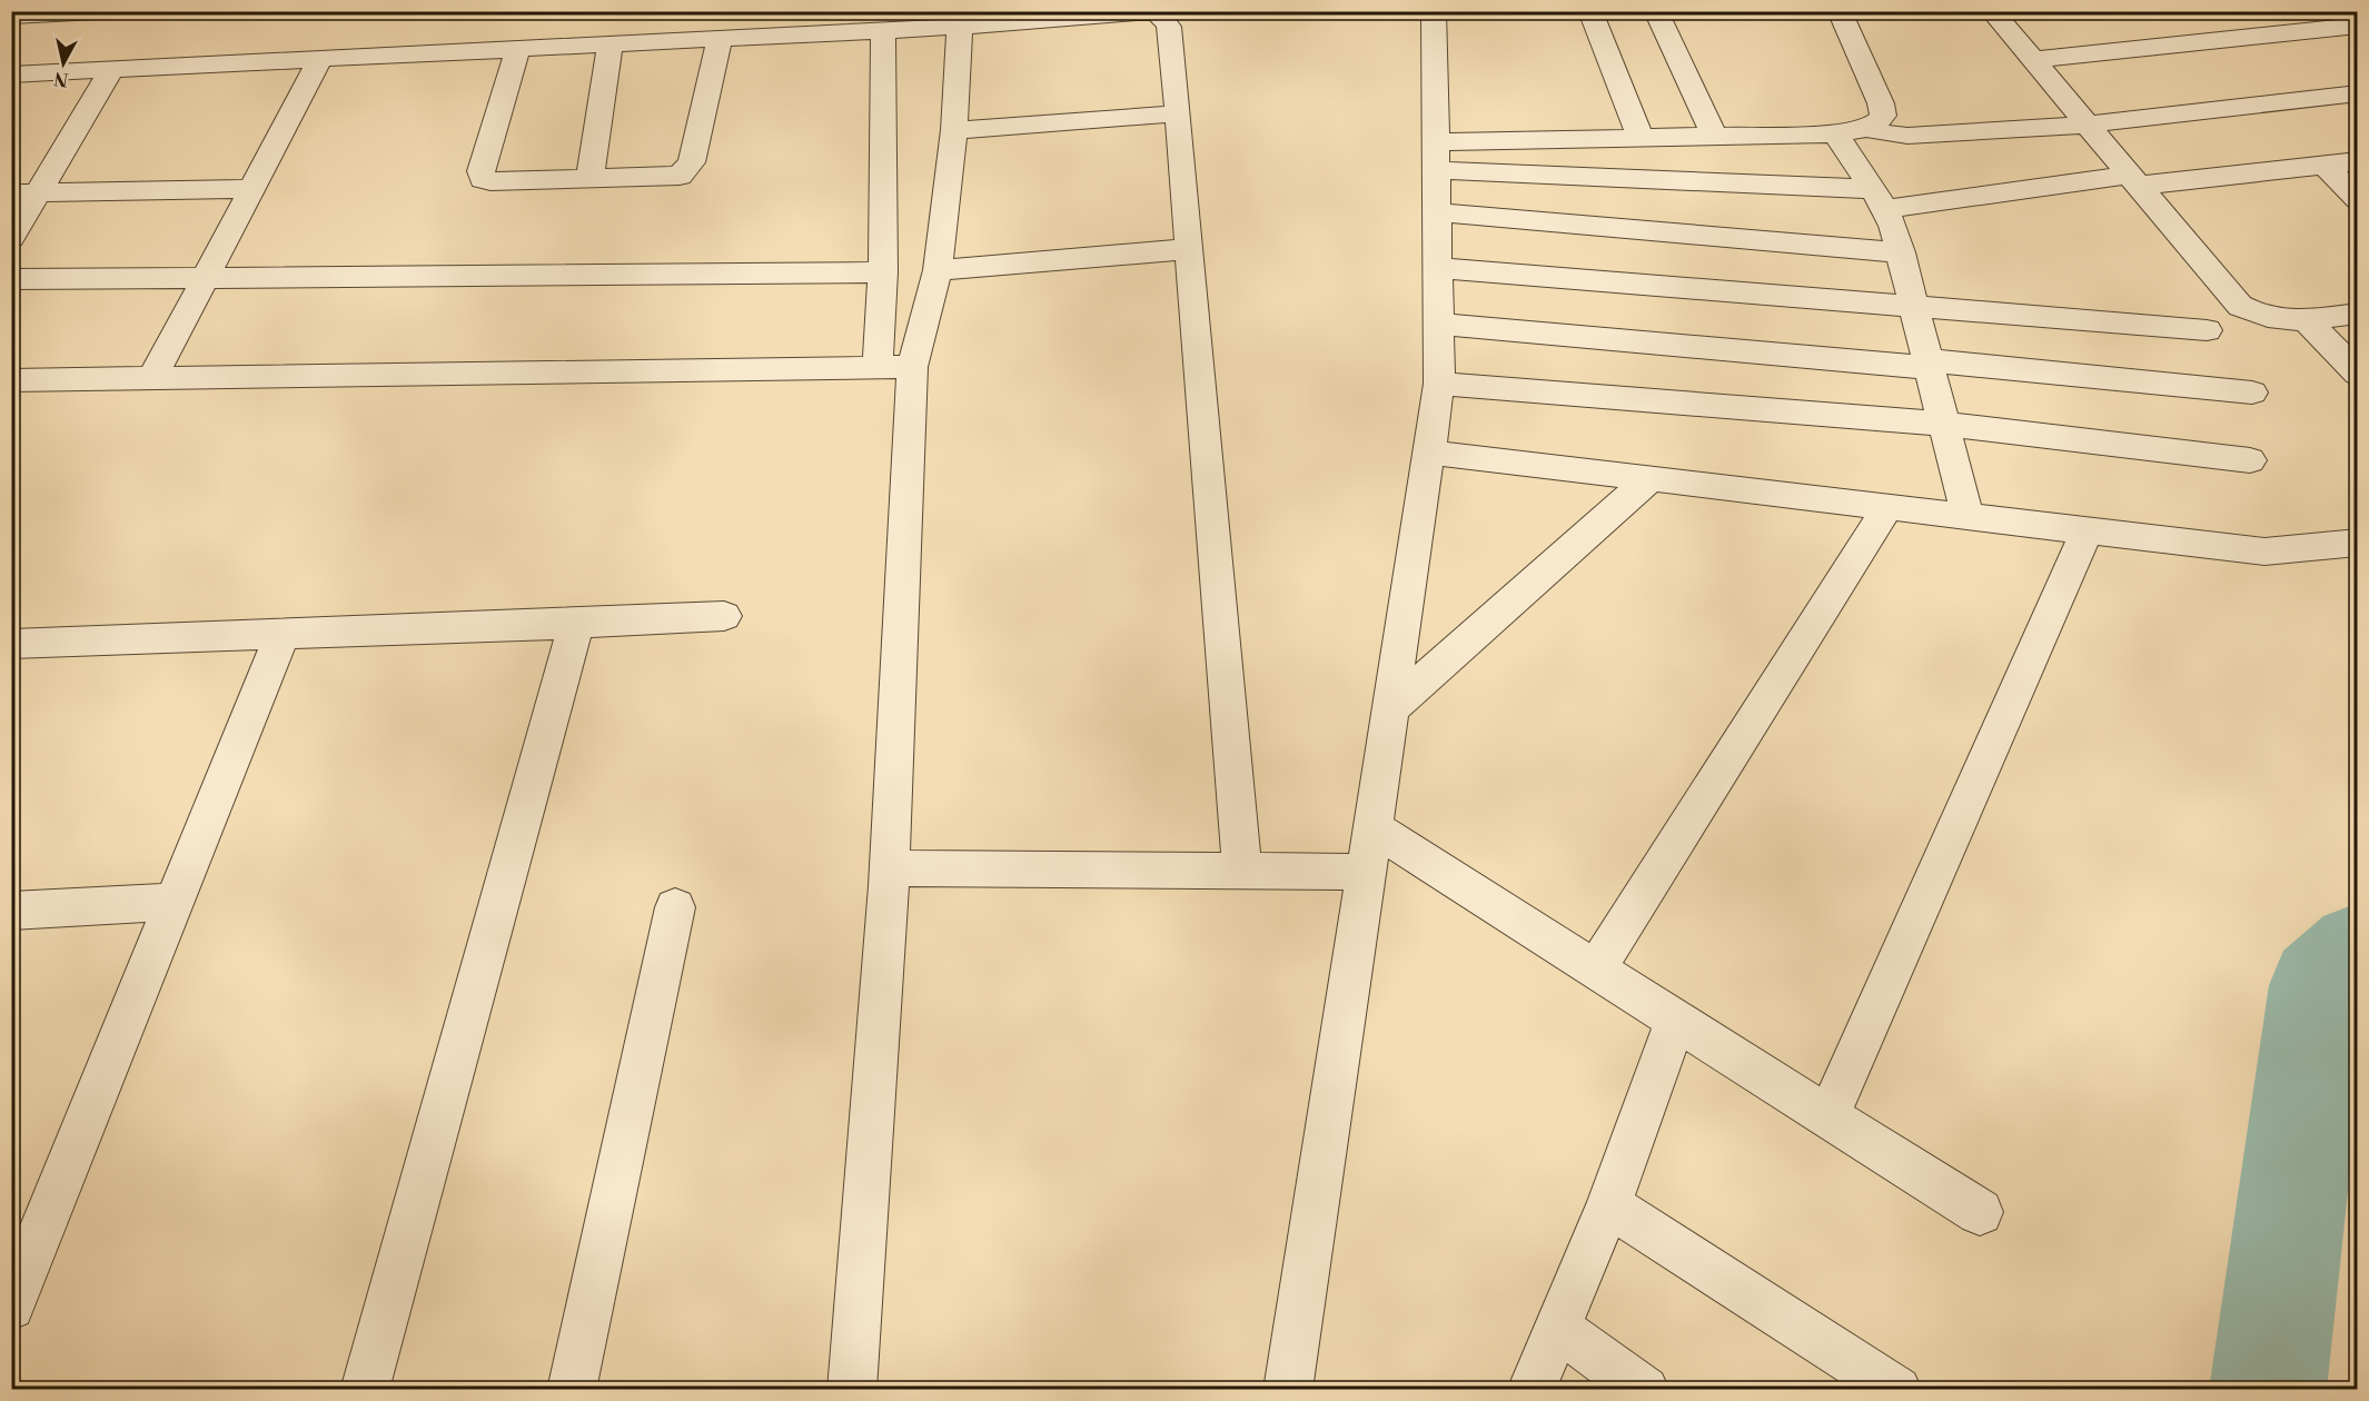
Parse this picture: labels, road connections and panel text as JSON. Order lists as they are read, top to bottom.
{
  "north": "bottom"
}
